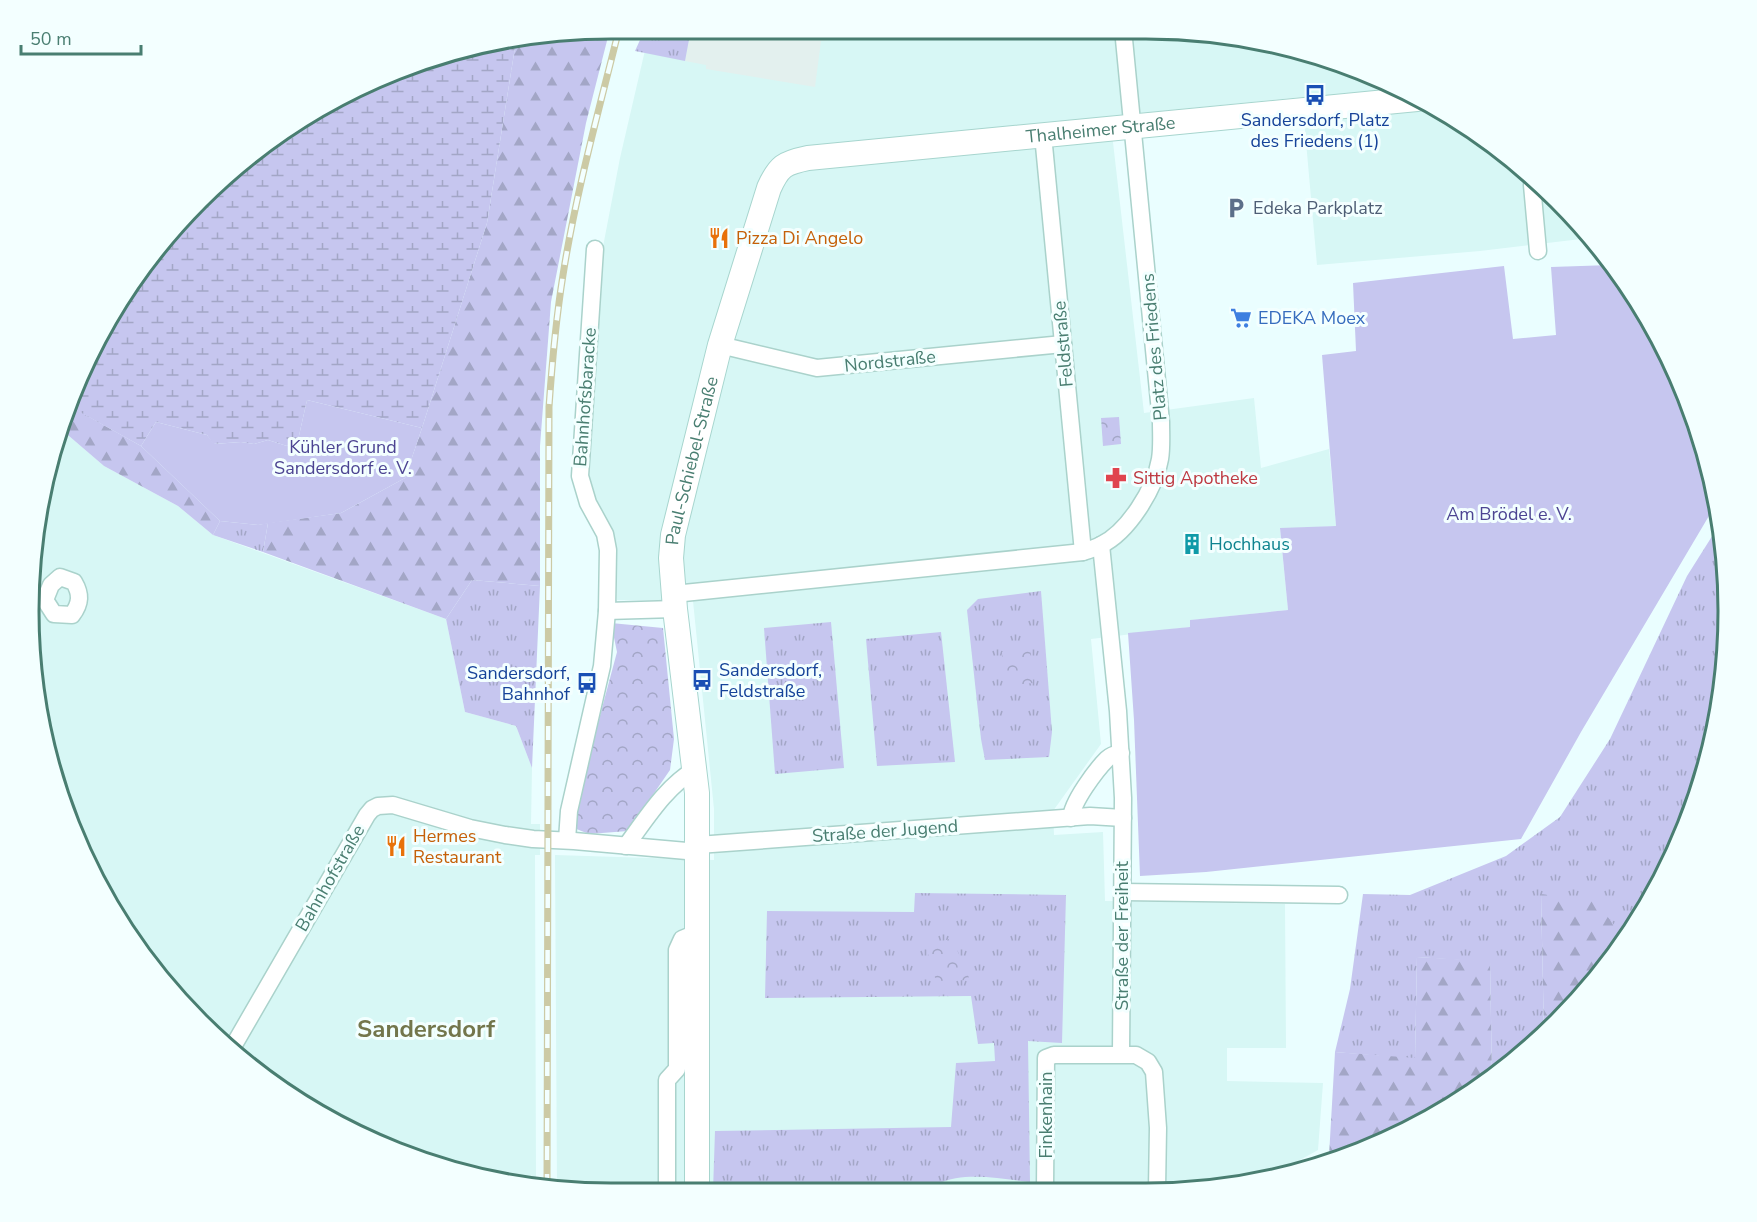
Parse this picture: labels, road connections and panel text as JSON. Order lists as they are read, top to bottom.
{
  "streets": {
    "street": [
      "Thalheimer Straße",
      "Feldstraße",
      "Platz des Friedens",
      "Nordstraße",
      "Bahnhofsbaracke",
      "Paul-Schiebel-Straße",
      "Straße der Jugend",
      "Bahnhofstraße",
      "Straße der Freiheit",
      "Finkenhain"
    ]
  },
  "crossings": [
    ["Thalheimer Straße", "Feldstraße"],
    ["Thalheimer Straße", "Platz des Friedens"],
    ["Thalheimer Straße", "Paul-Schiebel-Straße"],
    ["Feldstraße", "Nordstraße"],
    ["Nordstraße", "Paul-Schiebel-Straße"],
    ["Bahnhofsbaracke", "Bahnhofstraße"],
    ["Paul-Schiebel-Straße", "Straße der Jugend"],
    ["Paul-Schiebel-Straße", "Bahnhofstraße"],
    ["Straße der Jugend", "Bahnhofstraße"],
    ["Straße der Jugend", "Straße der Freiheit"],
    ["Straße der Freiheit", "Finkenhain"]
  ],
  "districts": ["Sandersdorf"],
  "parks": ["Kühler Grund Sandersdorf e. V.", "Am Brödel e. V."],
  "places": {
    "bus stop": ["Sandersdorf, Platz des Friedens (1)", "Sandersdorf, Feldstraße", "Sandersdorf, Bahnhof"],
    "parking": ["Edeka Parkplatz"],
    "restaurant": ["Pizza Di Angelo", "Hermes Restaurant"],
    "supermarket": ["EDEKA Moex"],
    "pharmacy": ["Sittig Apotheke"],
    "building": ["Hochhaus"]
  },
  "scale_bar": "50 m"
}
